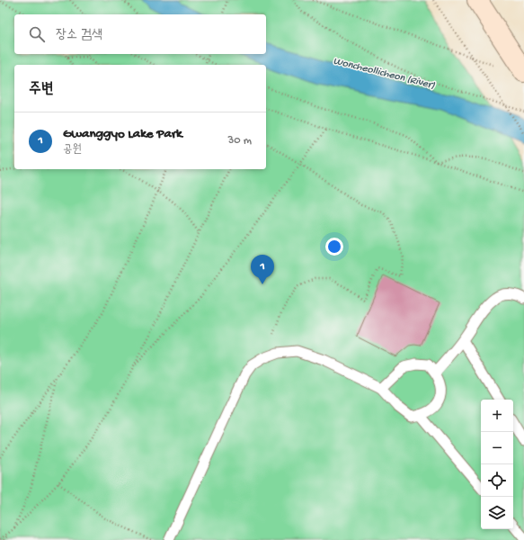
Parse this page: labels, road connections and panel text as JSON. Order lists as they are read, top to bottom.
{
  "water": ["Woncheollicheon (River)"],
  "page": {
    "search": "장소 검색",
    "heading": "주변",
    "list": [
      {
        "mark": "1",
        "name": "Gwanggyo Lake Park",
        "note": "공원",
        "value": "30 m"
      }
    ],
    "pins": "1",
    "map_buttons": ["+", "−"]
  }
}
